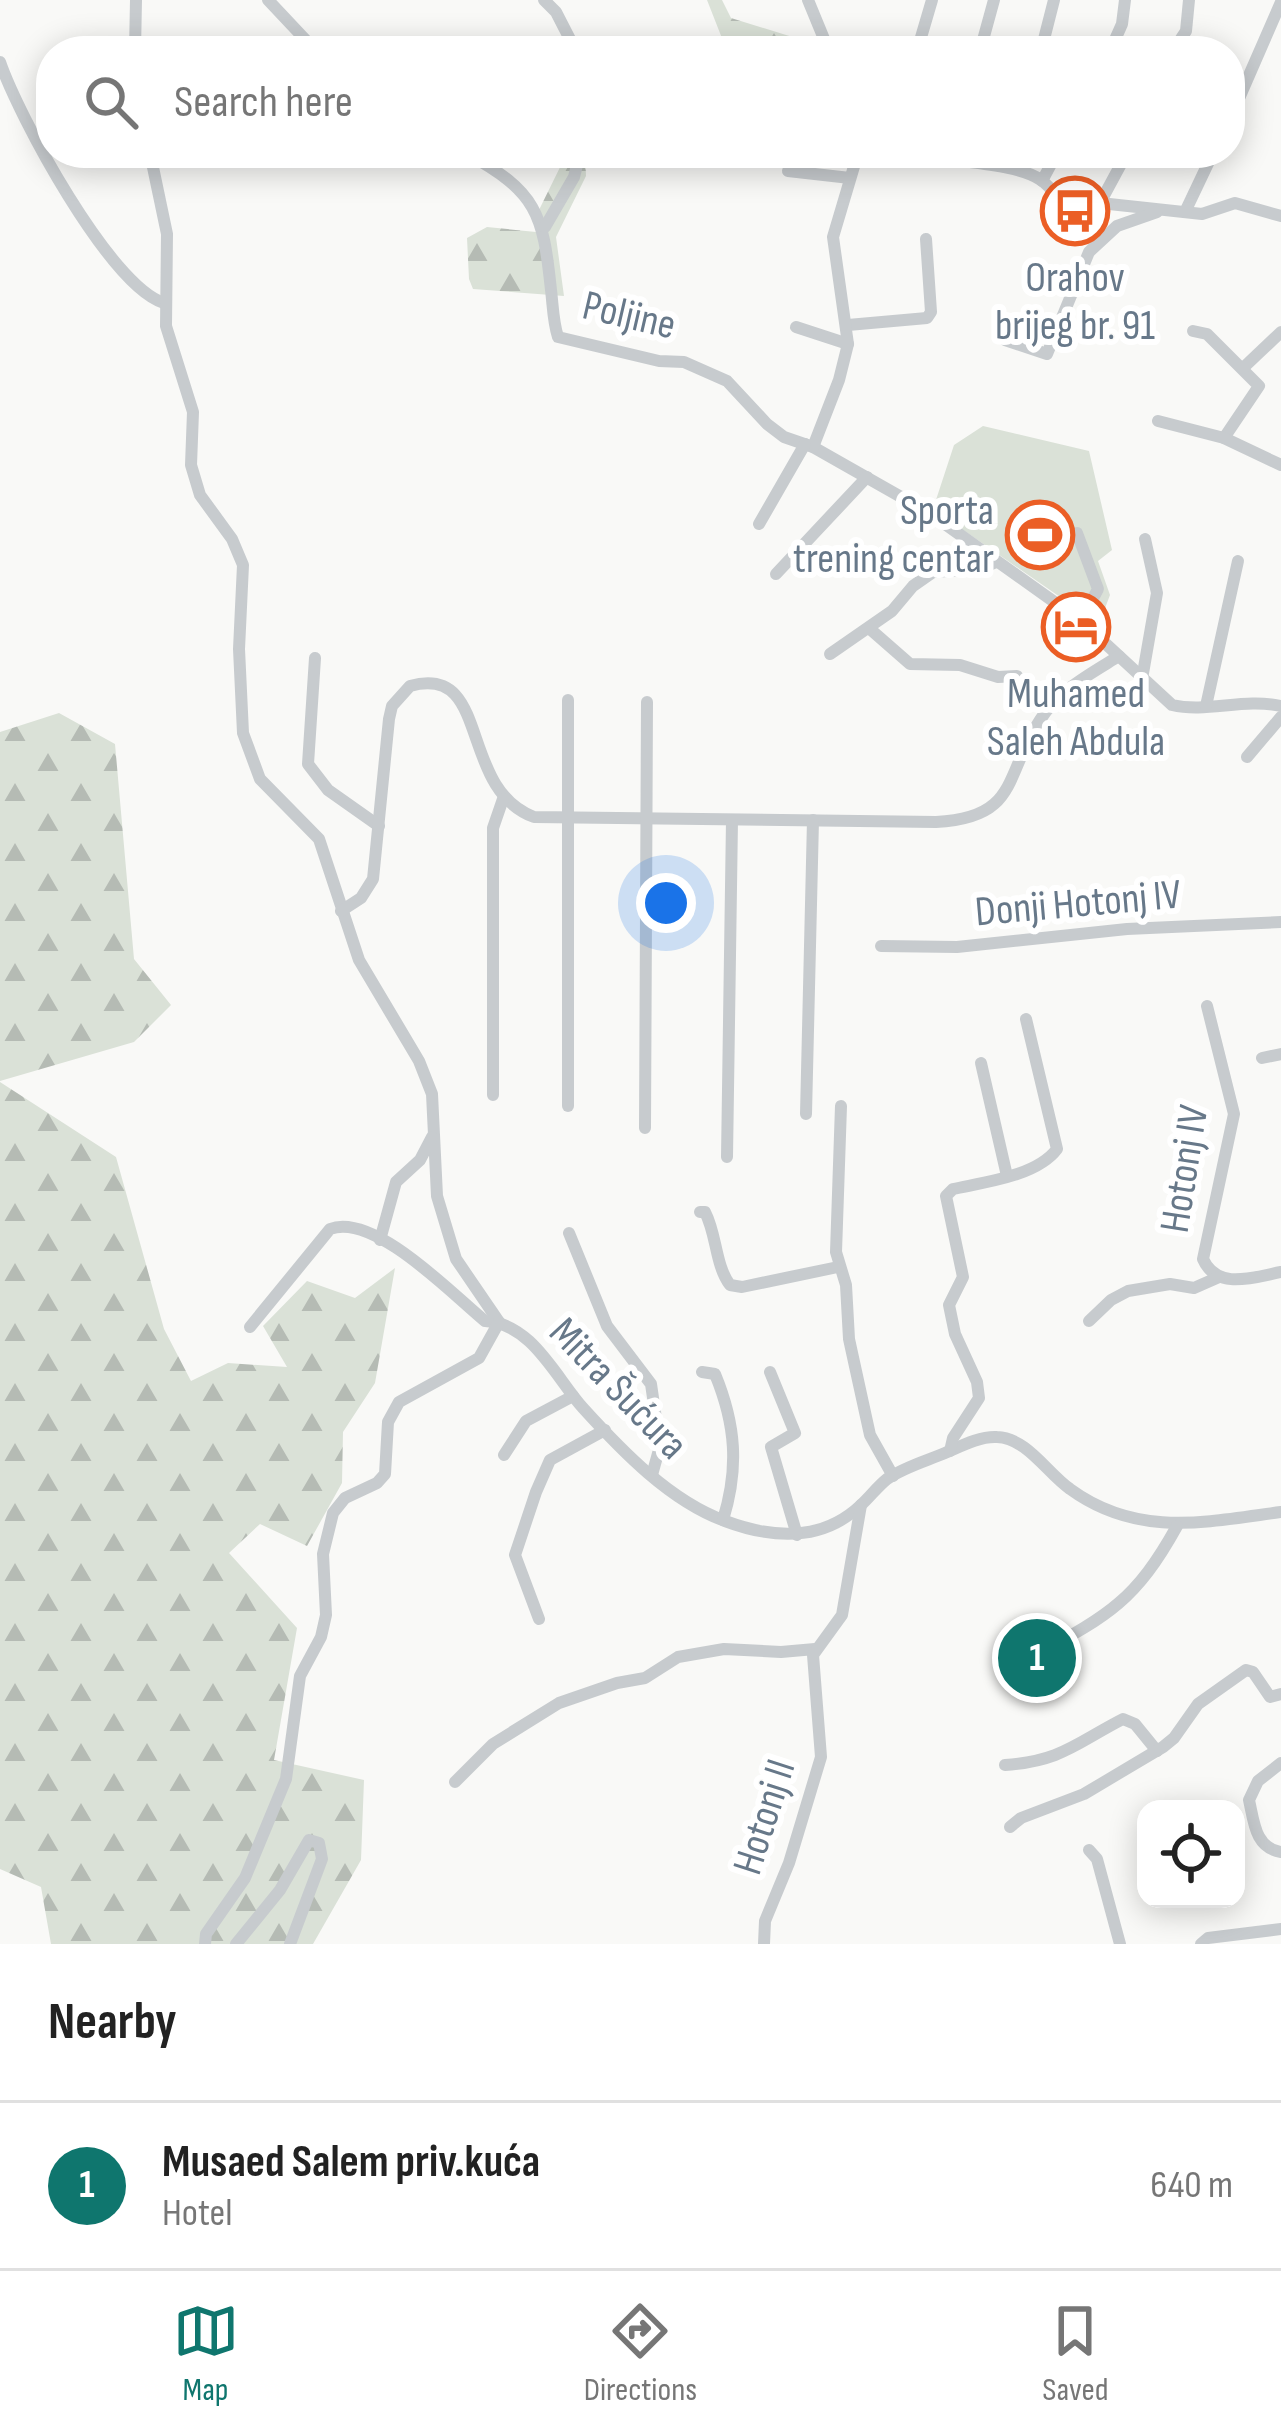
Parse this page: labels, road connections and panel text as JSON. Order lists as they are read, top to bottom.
{
  "streets": {
    "street": [
      "Poljine",
      "Donji Hotonj IV",
      "Hotonj IV",
      "Mitra Šućura",
      "Hotonj II"
    ]
  },
  "places": {
    "bus stop": ["Orahov brijeg br. 91"],
    "sports": ["Sporta trening centar"],
    "hotel": ["Muhamed Saleh Abdula"]
  },
  "page": {
    "search": "Search here",
    "pins": "1",
    "heading": "Nearby",
    "list": [
      {
        "mark": "1",
        "name": "Musaed Salem priv.kuća",
        "note": "Hotel",
        "value": "640 m"
      }
    ],
    "nav": ["Map", "Directions", "Saved"]
  }
}
